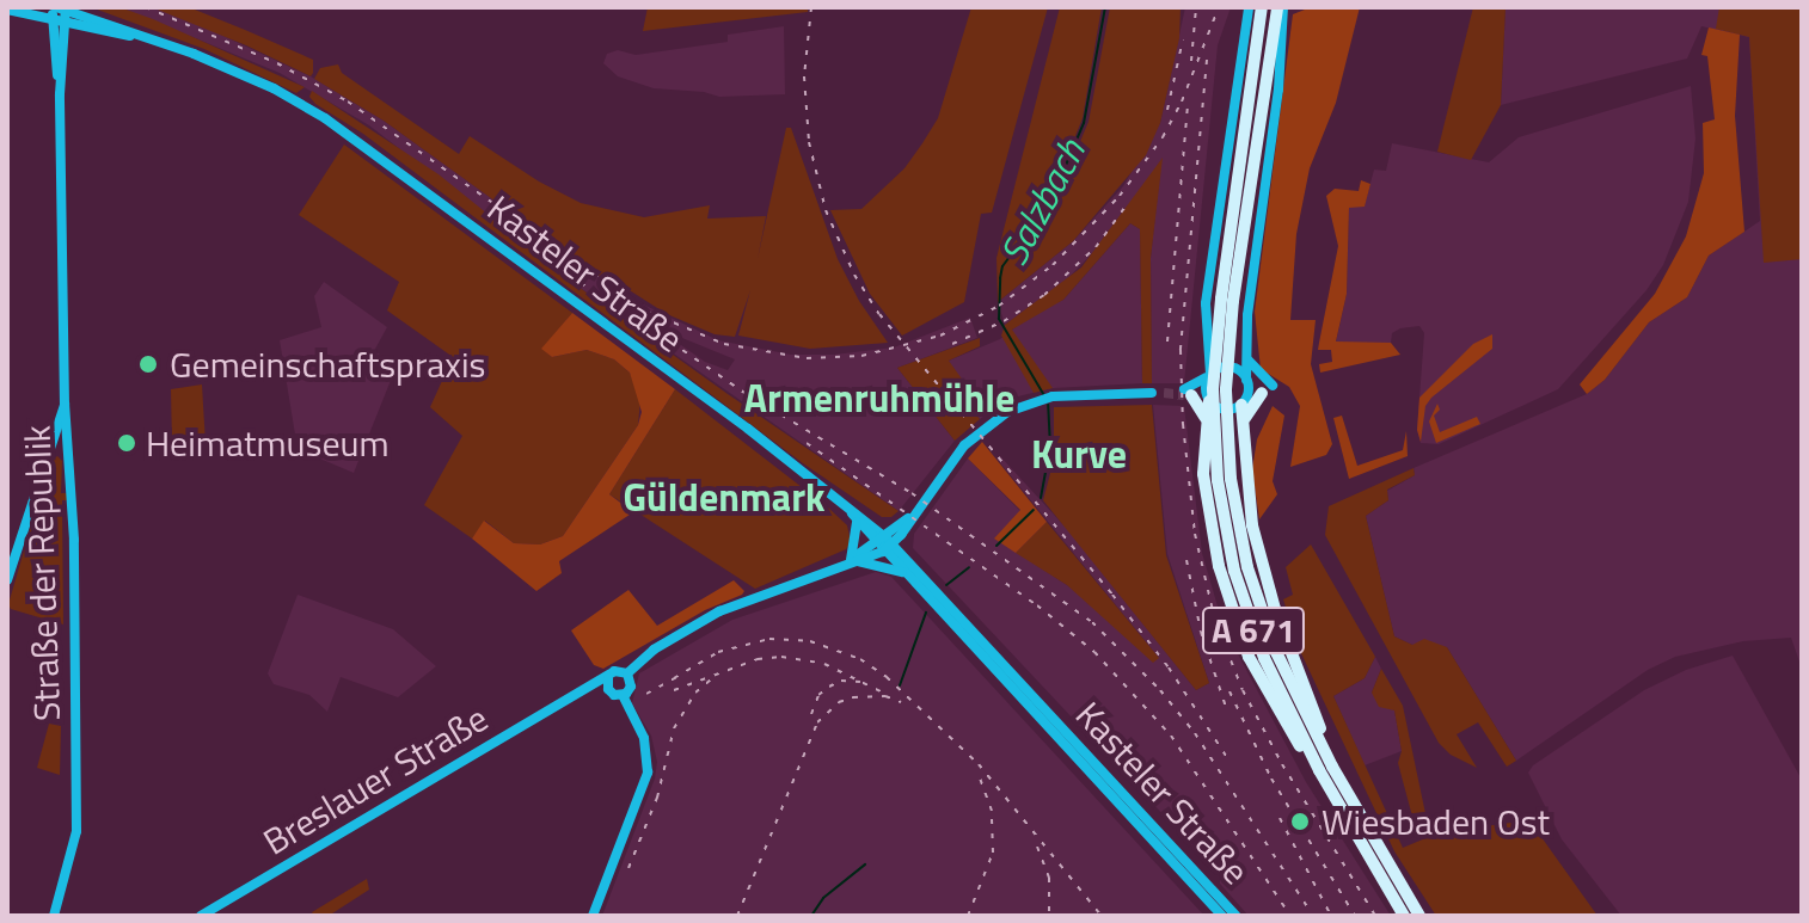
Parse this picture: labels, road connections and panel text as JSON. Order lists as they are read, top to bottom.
{
  "streets": {
    "highway": ["A 671"],
    "main road": ["Kasteler Straße", "Straße der Republik", "Breslauer Straße"]
  },
  "crossings": [
    ["Kasteler Straße", "Straße der Republik"]
  ],
  "districts": ["Armenruhmühle", "Kurve", "Güldenmark"],
  "water": ["Salzbach"],
  "places": ["Gemeinschaftspraxis", "Heimatmuseum", "Wiesbaden Ost"]
}
